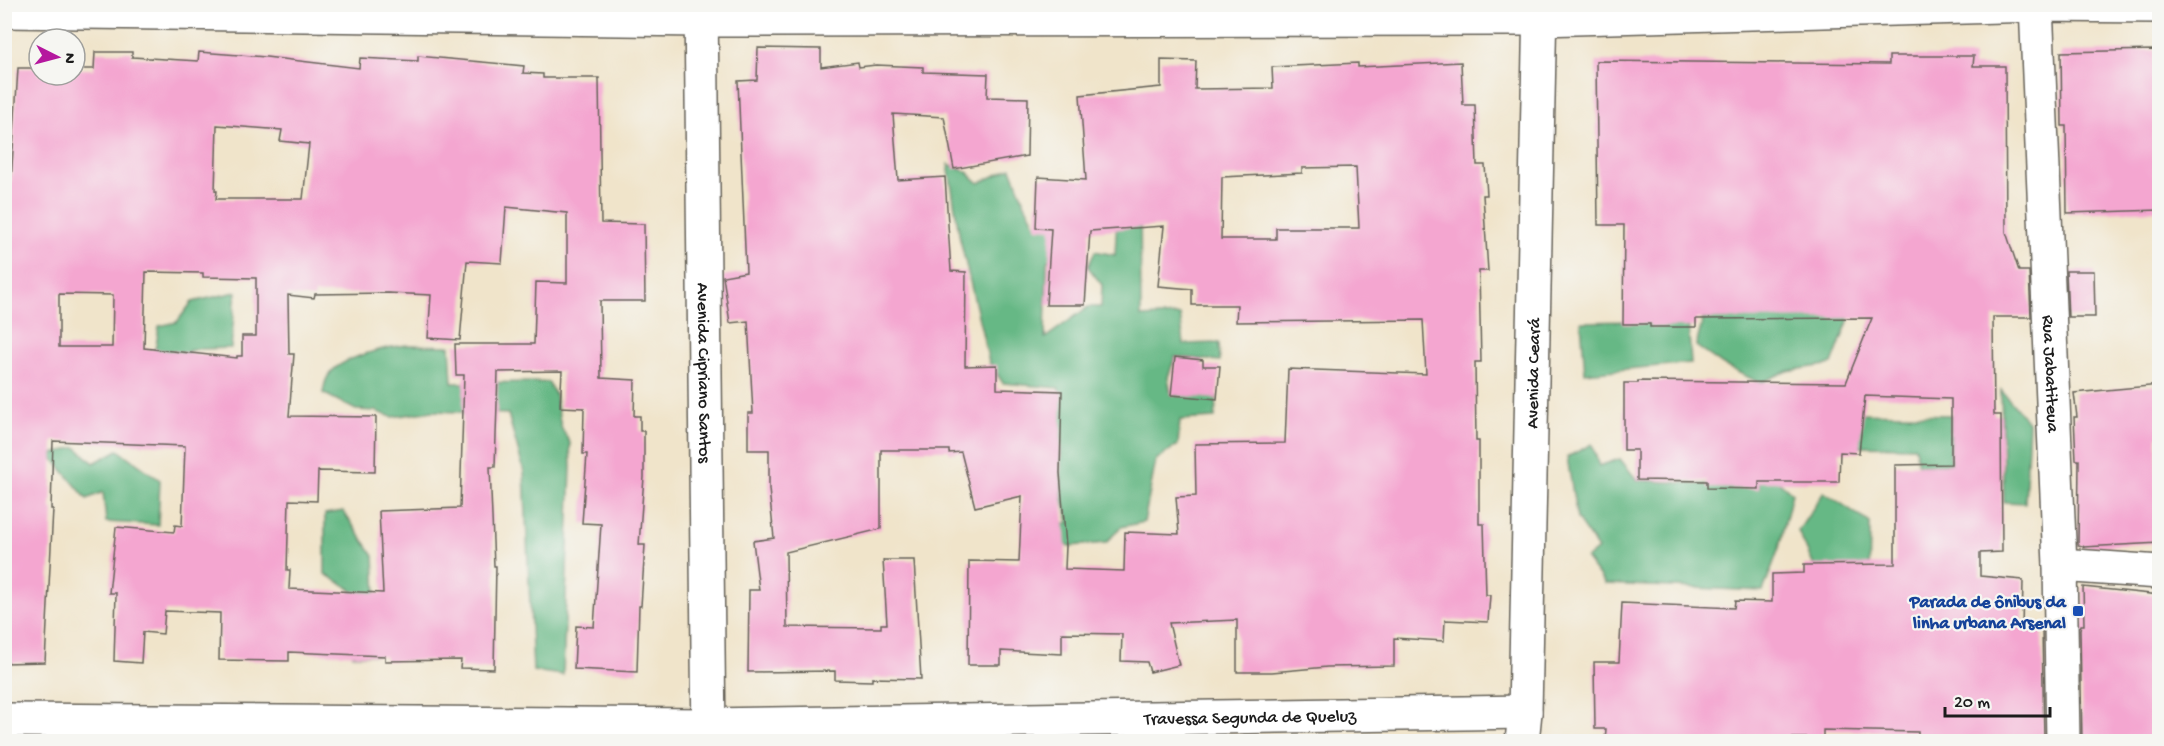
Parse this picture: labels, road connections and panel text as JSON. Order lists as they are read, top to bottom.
{
  "streets": {
    "street": [
      "Avenida Cipriano Santos",
      "Avenida Ceará",
      "Rua Jabatiteua",
      "Travessa Segunda de Queluz"
    ]
  },
  "crossings": [
    ["Avenida Cipriano Santos", "Travessa Segunda de Queluz"],
    ["Avenida Ceará", "Travessa Segunda de Queluz"]
  ],
  "places": {
    "transit": ["Parada de ônibus da linha urbana Arsenal"]
  },
  "scale_bar": "20 m",
  "north": "right"
}
